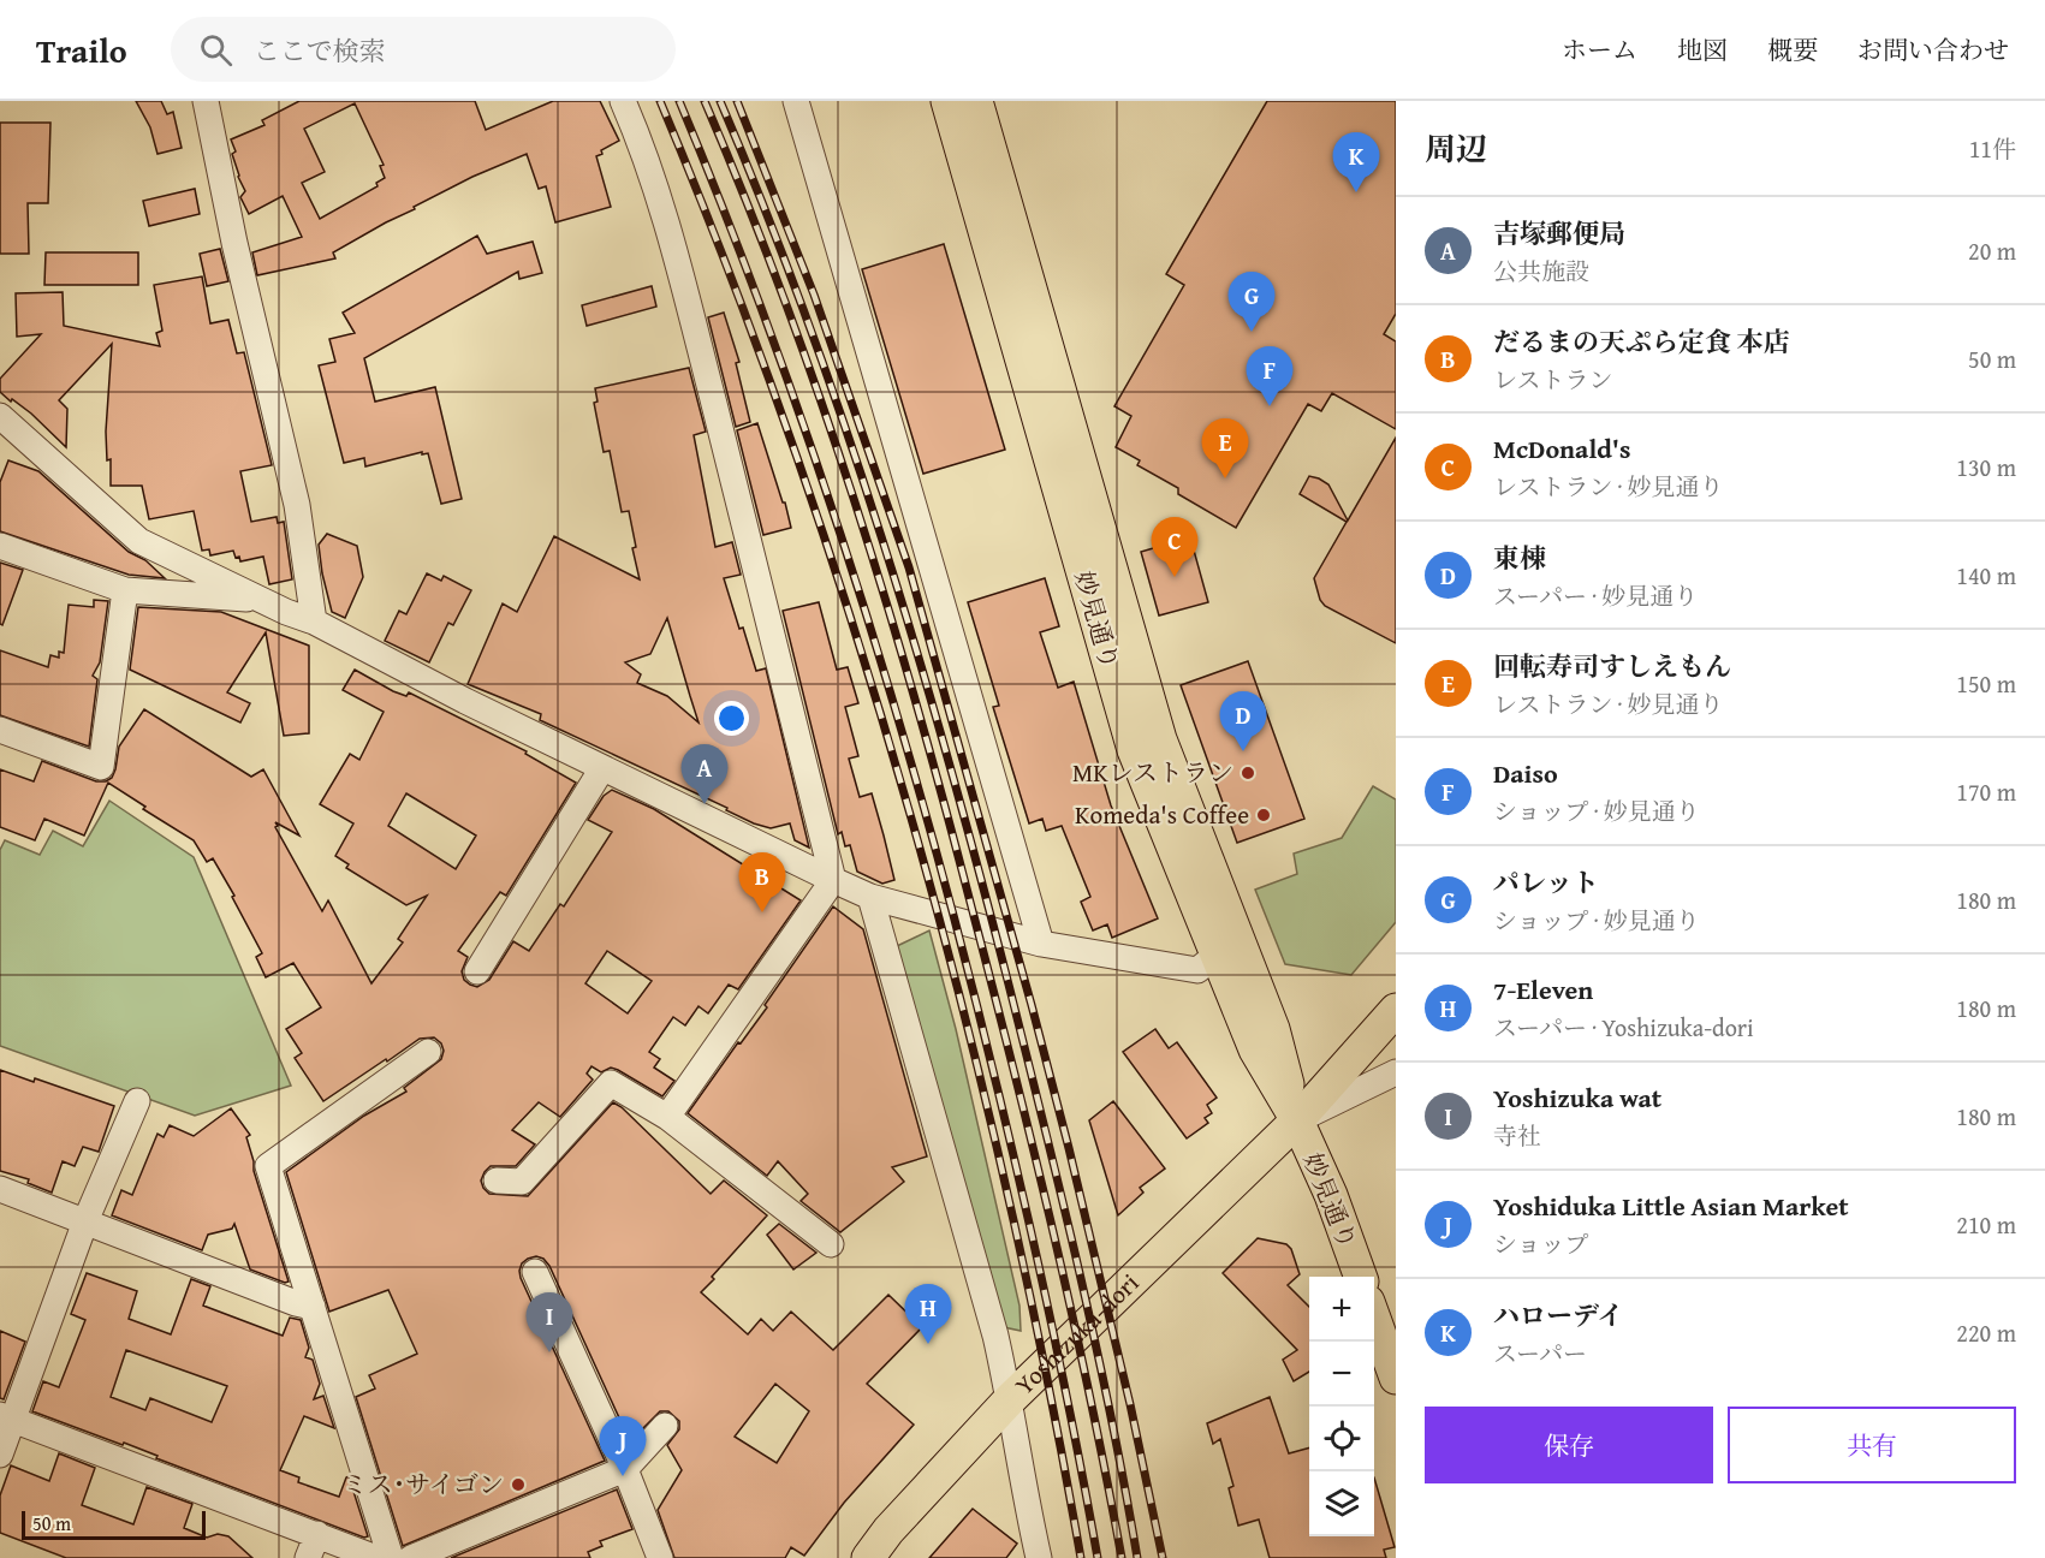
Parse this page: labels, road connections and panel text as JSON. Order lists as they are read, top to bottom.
{
  "streets": {
    "main road": ["妙見通り", "Yoshizuka-dori"]
  },
  "crossings": [
    ["妙見通り", "Yoshizuka-dori"]
  ],
  "places": ["MKレストラン", "Komeda's Coffee", "ミス･サイゴン"],
  "scale_bar": "50 m",
  "page": {
    "header": "Trailo",
    "search": "ここで検索",
    "nav": [
      "ホーム",
      "地図",
      "概要",
      "お問い合わせ"
    ],
    "heading": ["周辺", "11件"],
    "pins": [
      "K",
      "G",
      "F",
      "E",
      "C",
      "D",
      "A",
      "B",
      "H",
      "I",
      "J"
    ],
    "list": [
      {
        "mark": "A",
        "name": "吉塚郵便局",
        "note": "公共施設",
        "value": "20 m"
      },
      {
        "mark": "B",
        "name": "だるまの天ぷら定食 本店",
        "note": "レストラン",
        "value": "50 m"
      },
      {
        "mark": "C",
        "name": "McDonald's",
        "note": "レストラン · 妙見通り",
        "value": "130 m"
      },
      {
        "mark": "D",
        "name": "東棟",
        "note": "スーパー · 妙見通り",
        "value": "140 m"
      },
      {
        "mark": "E",
        "name": "回転寿司すしえもん",
        "note": "レストラン · 妙見通り",
        "value": "150 m"
      },
      {
        "mark": "F",
        "name": "Daiso",
        "note": "ショップ · 妙見通り",
        "value": "170 m"
      },
      {
        "mark": "G",
        "name": "パレット",
        "note": "ショップ · 妙見通り",
        "value": "180 m"
      },
      {
        "mark": "H",
        "name": "7-Eleven",
        "note": "スーパー · Yoshizuka-dori",
        "value": "180 m"
      },
      {
        "mark": "I",
        "name": "Yoshizuka wat",
        "note": "寺社",
        "value": "180 m"
      },
      {
        "mark": "J",
        "name": "Yoshiduka Little Asian Market",
        "note": "ショップ",
        "value": "210 m"
      },
      {
        "mark": "K",
        "name": "ハローデイ",
        "note": "スーパー",
        "value": "220 m"
      }
    ],
    "map_buttons": ["+", "−"],
    "buttons": ["保存", "共有"],
    "scale": "50 m"
  }
}
